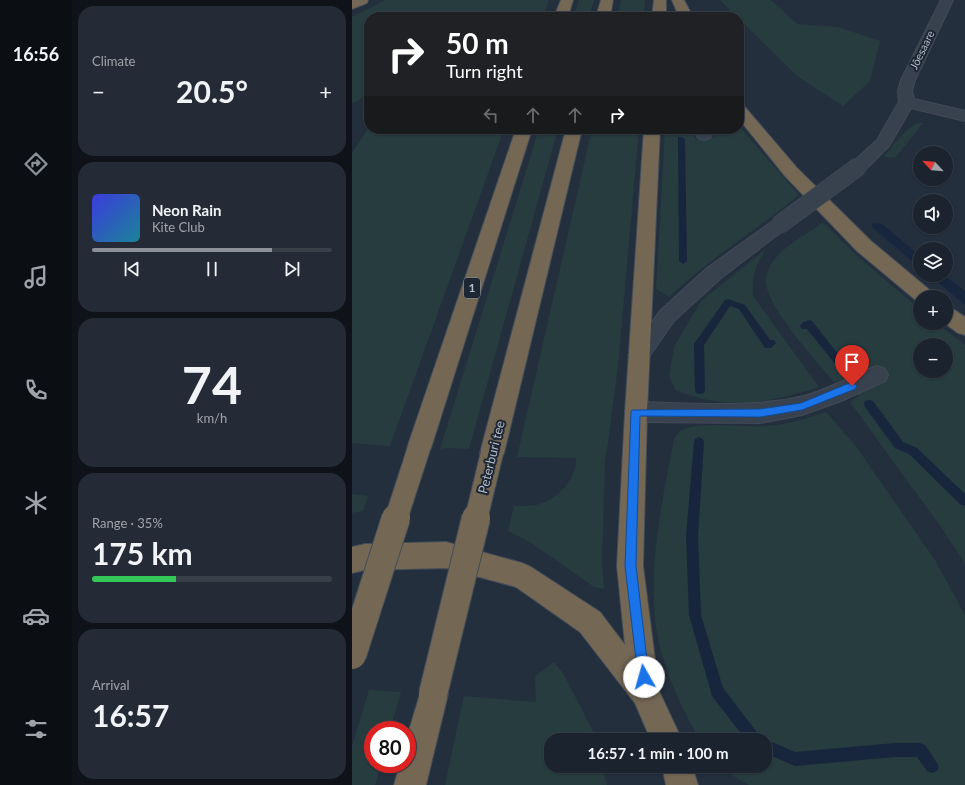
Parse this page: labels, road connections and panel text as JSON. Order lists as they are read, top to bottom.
{
  "streets": {
    "highway": ["1", "Peterburi tee"],
    "street": ["Jõesaare"]
  },
  "north": "top left",
  "page": {
    "tabs": "16:56",
    "tile": [
      "Climate",
      ["74", "km/h"],
      ["Range · 35%", "175 km"],
      ["Arrival", "16:57"]
    ],
    "turn": ["50 m", "Turn right"],
    "heat": ["−", "20.5°", "+"],
    "map_buttons": ["+", "−"],
    "song": ["Neon Rain", "Kite Club"],
    "limit": "80",
    "trip": "16:57 · 1 min · 100 m"
  }
}
